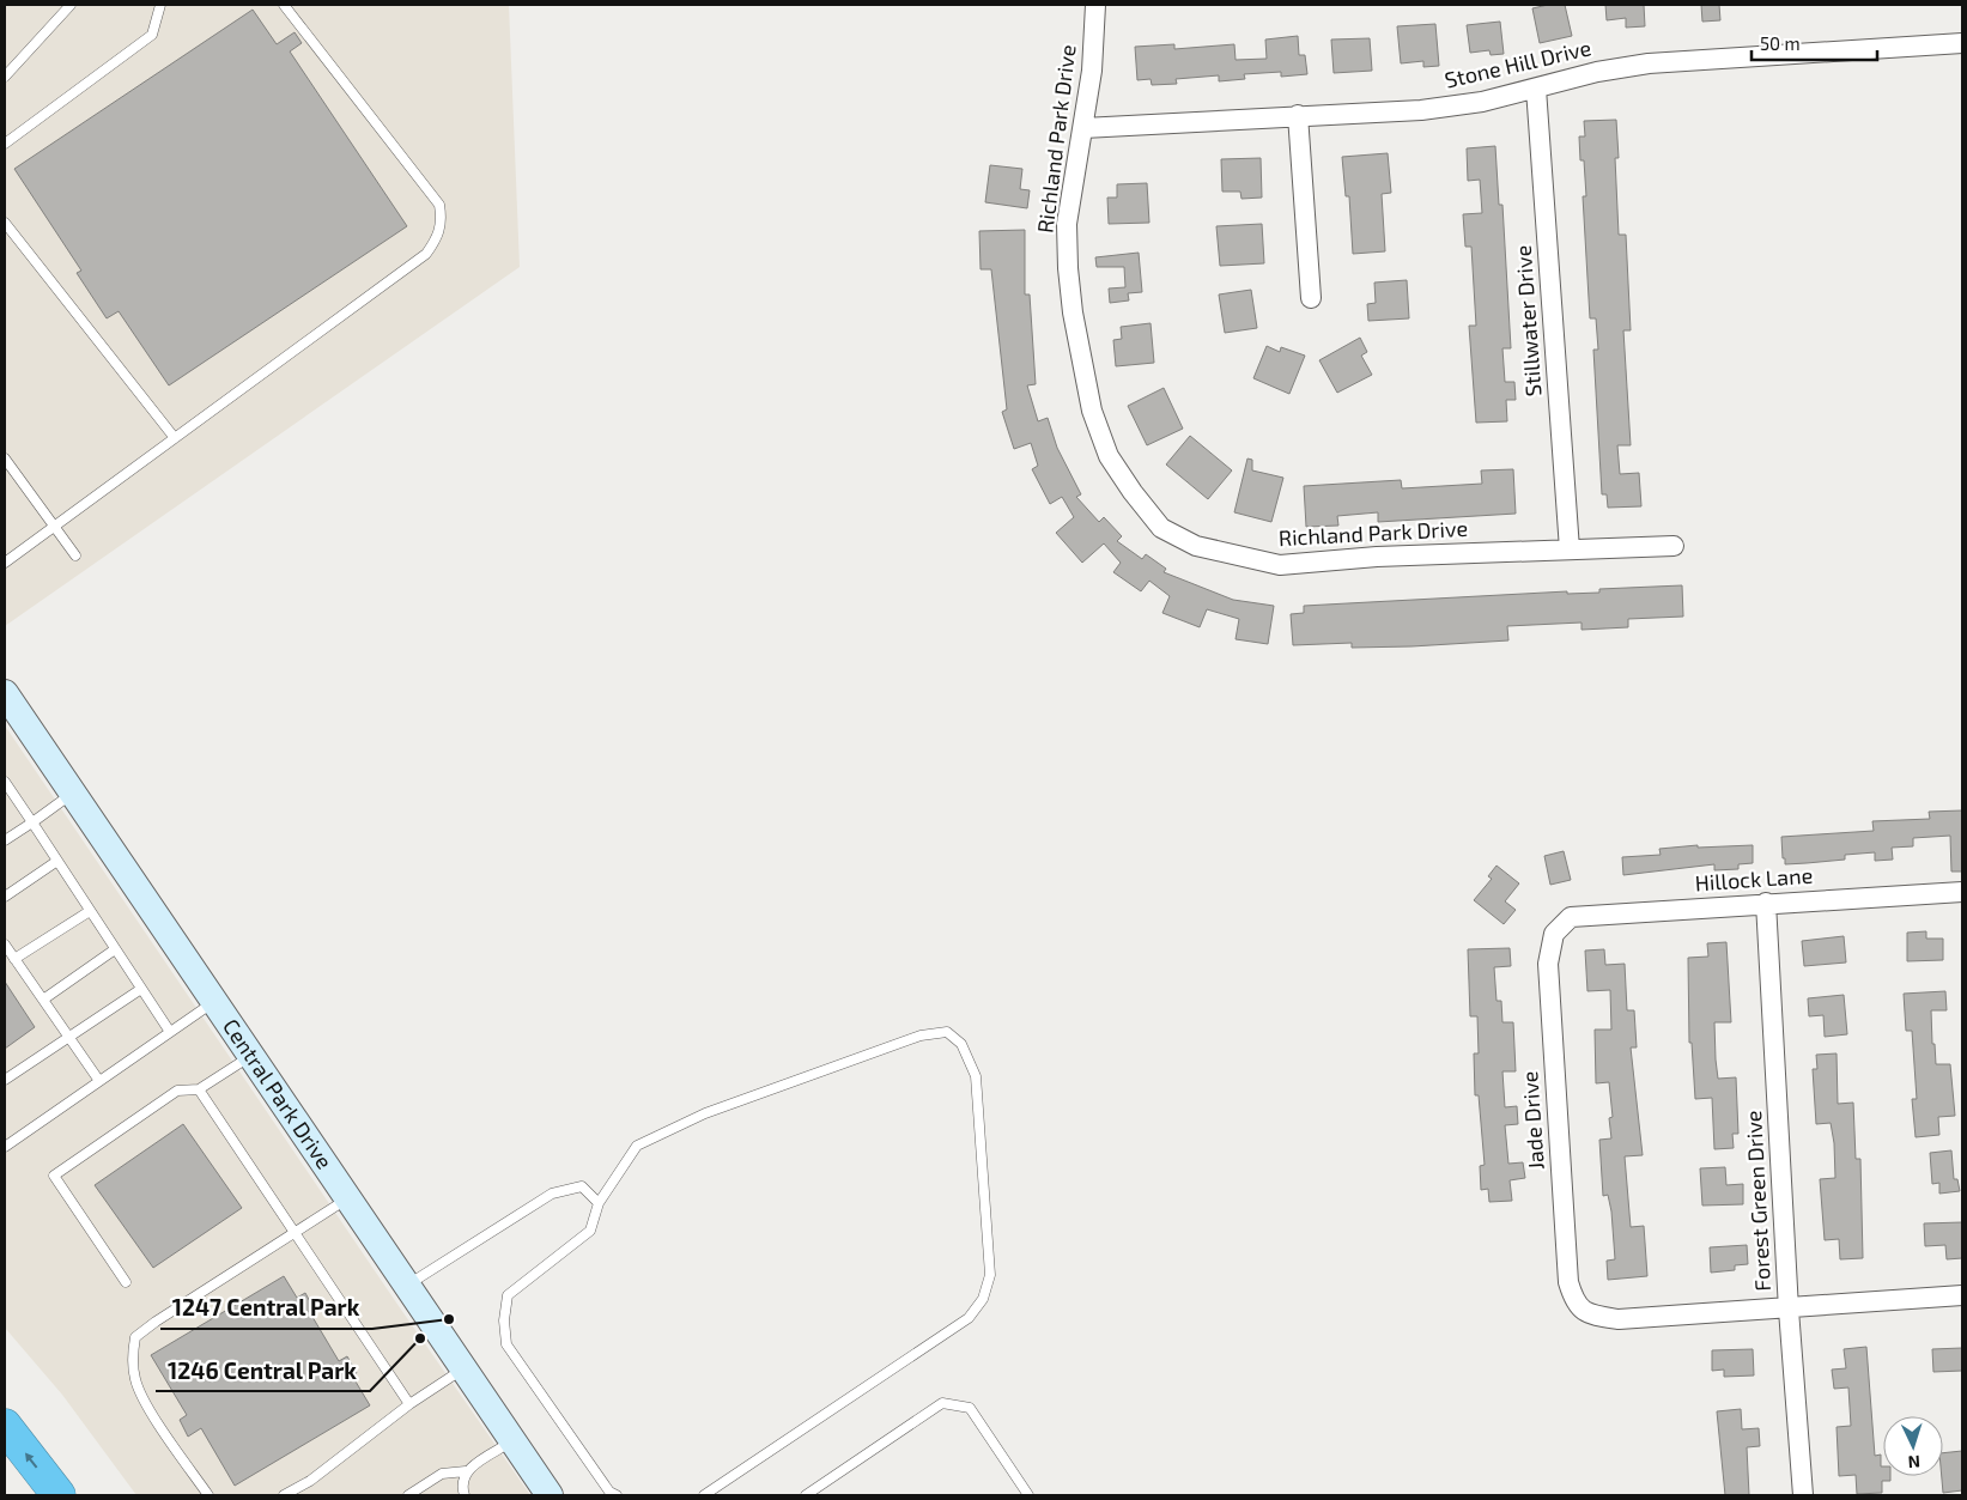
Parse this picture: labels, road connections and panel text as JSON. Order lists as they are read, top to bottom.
{
  "streets": {
    "street": [
      "Stone Hill Drive",
      "Richland Park Drive",
      "Stillwater Drive",
      "Hillock Lane",
      "Central Park Drive",
      "Jade Drive",
      "Forest Green Drive"
    ]
  },
  "crossings": [
    ["Stone Hill Drive", "Richland Park Drive"],
    ["Stone Hill Drive", "Stillwater Drive"],
    ["Richland Park Drive", "Stillwater Drive"],
    ["Hillock Lane", "Jade Drive"],
    ["Hillock Lane", "Forest Green Drive"],
    ["Jade Drive", "Forest Green Drive"]
  ],
  "places": ["1247 Central Park", "1246 Central Park"],
  "scale_bar": "50 m",
  "north": "bottom"
}
